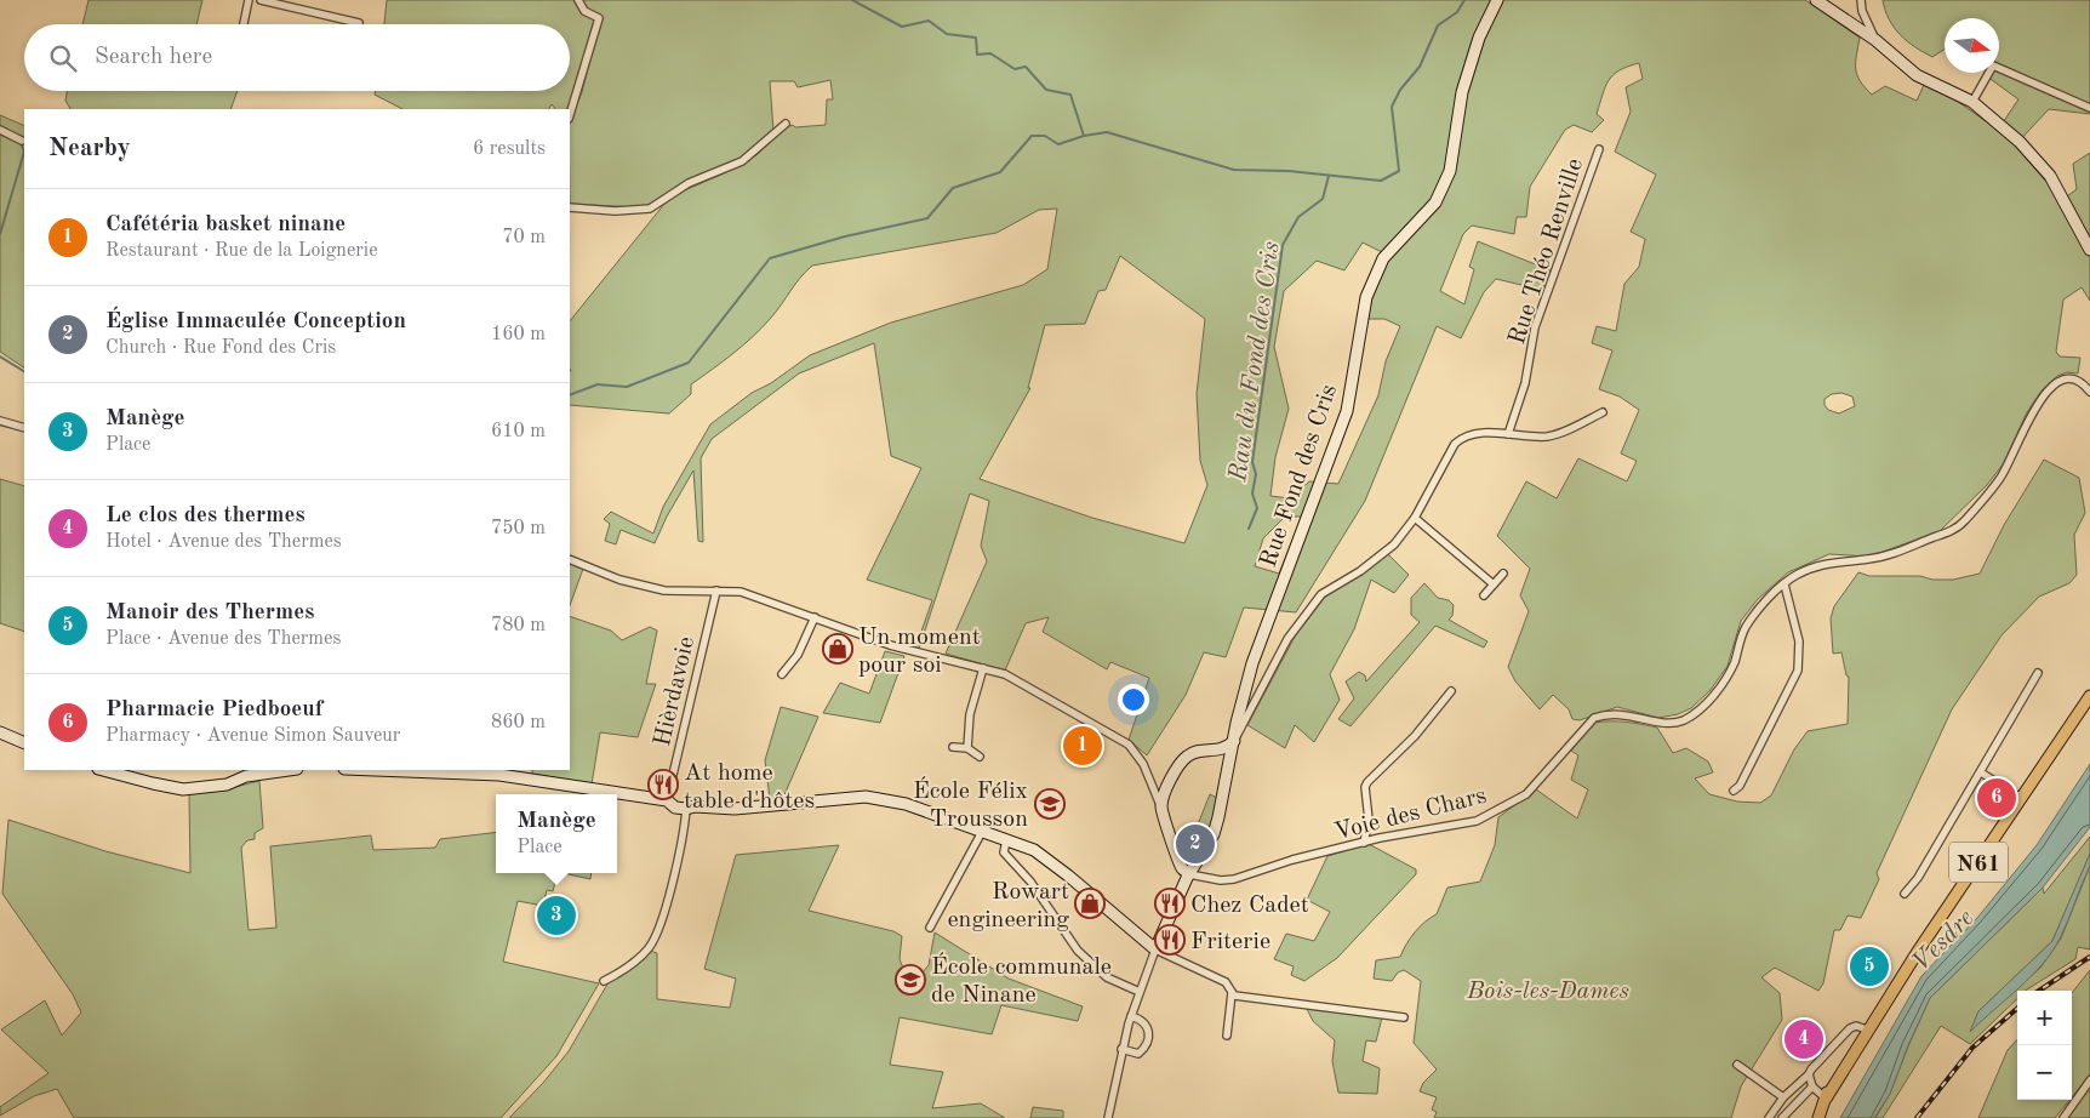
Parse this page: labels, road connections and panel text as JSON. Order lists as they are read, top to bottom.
{
  "streets": {
    "main road": ["N61"],
    "street": [
      "Rue Théo Renville",
      "Rue Fond des Cris",
      "Hièrdavoie",
      "Voie des Chars"
    ]
  },
  "crossings": [
    ["Rue Fond des Cris", "Voie des Chars"]
  ],
  "water": ["Rau du Fond des Cris", "Vesdre"],
  "parks": ["Bois-les-Dames"],
  "places": {
    "shop": ["Un moment pour soi", "Rowart engineering"],
    "restaurant": ["At home table d'hôtes", "Chez Cadet", "Friterie"],
    "school or university": ["École Félix Trousson", "École communale de Ninane"]
  },
  "north": "right",
  "page": {
    "search": "Search here",
    "heading": ["Nearby", "6 results"],
    "list": [
      {
        "mark": "1",
        "name": "Cafétéria basket ninane",
        "note": "Restaurant · Rue de la Loignerie",
        "value": "70 m"
      },
      {
        "mark": "2",
        "name": "Église Immaculée Conception",
        "note": "Church · Rue Fond des Cris",
        "value": "160 m"
      },
      {
        "mark": "3",
        "name": "Manège",
        "note": "Place",
        "value": "610 m"
      },
      {
        "mark": "4",
        "name": "Le clos des thermes",
        "note": "Hotel · Avenue des Thermes",
        "value": "750 m"
      },
      {
        "mark": "5",
        "name": "Manoir des Thermes",
        "note": "Place · Avenue des Thermes",
        "value": "780 m"
      },
      {
        "mark": "6",
        "name": "Pharmacie Piedboeuf",
        "note": "Pharmacy · Avenue Simon Sauveur",
        "value": "860 m"
      }
    ],
    "pins": [
      "1",
      "6",
      "2",
      "3",
      "5",
      "4"
    ],
    "popup": ["Manège", "Place"],
    "map_buttons": ["+", "−"]
  }
}
